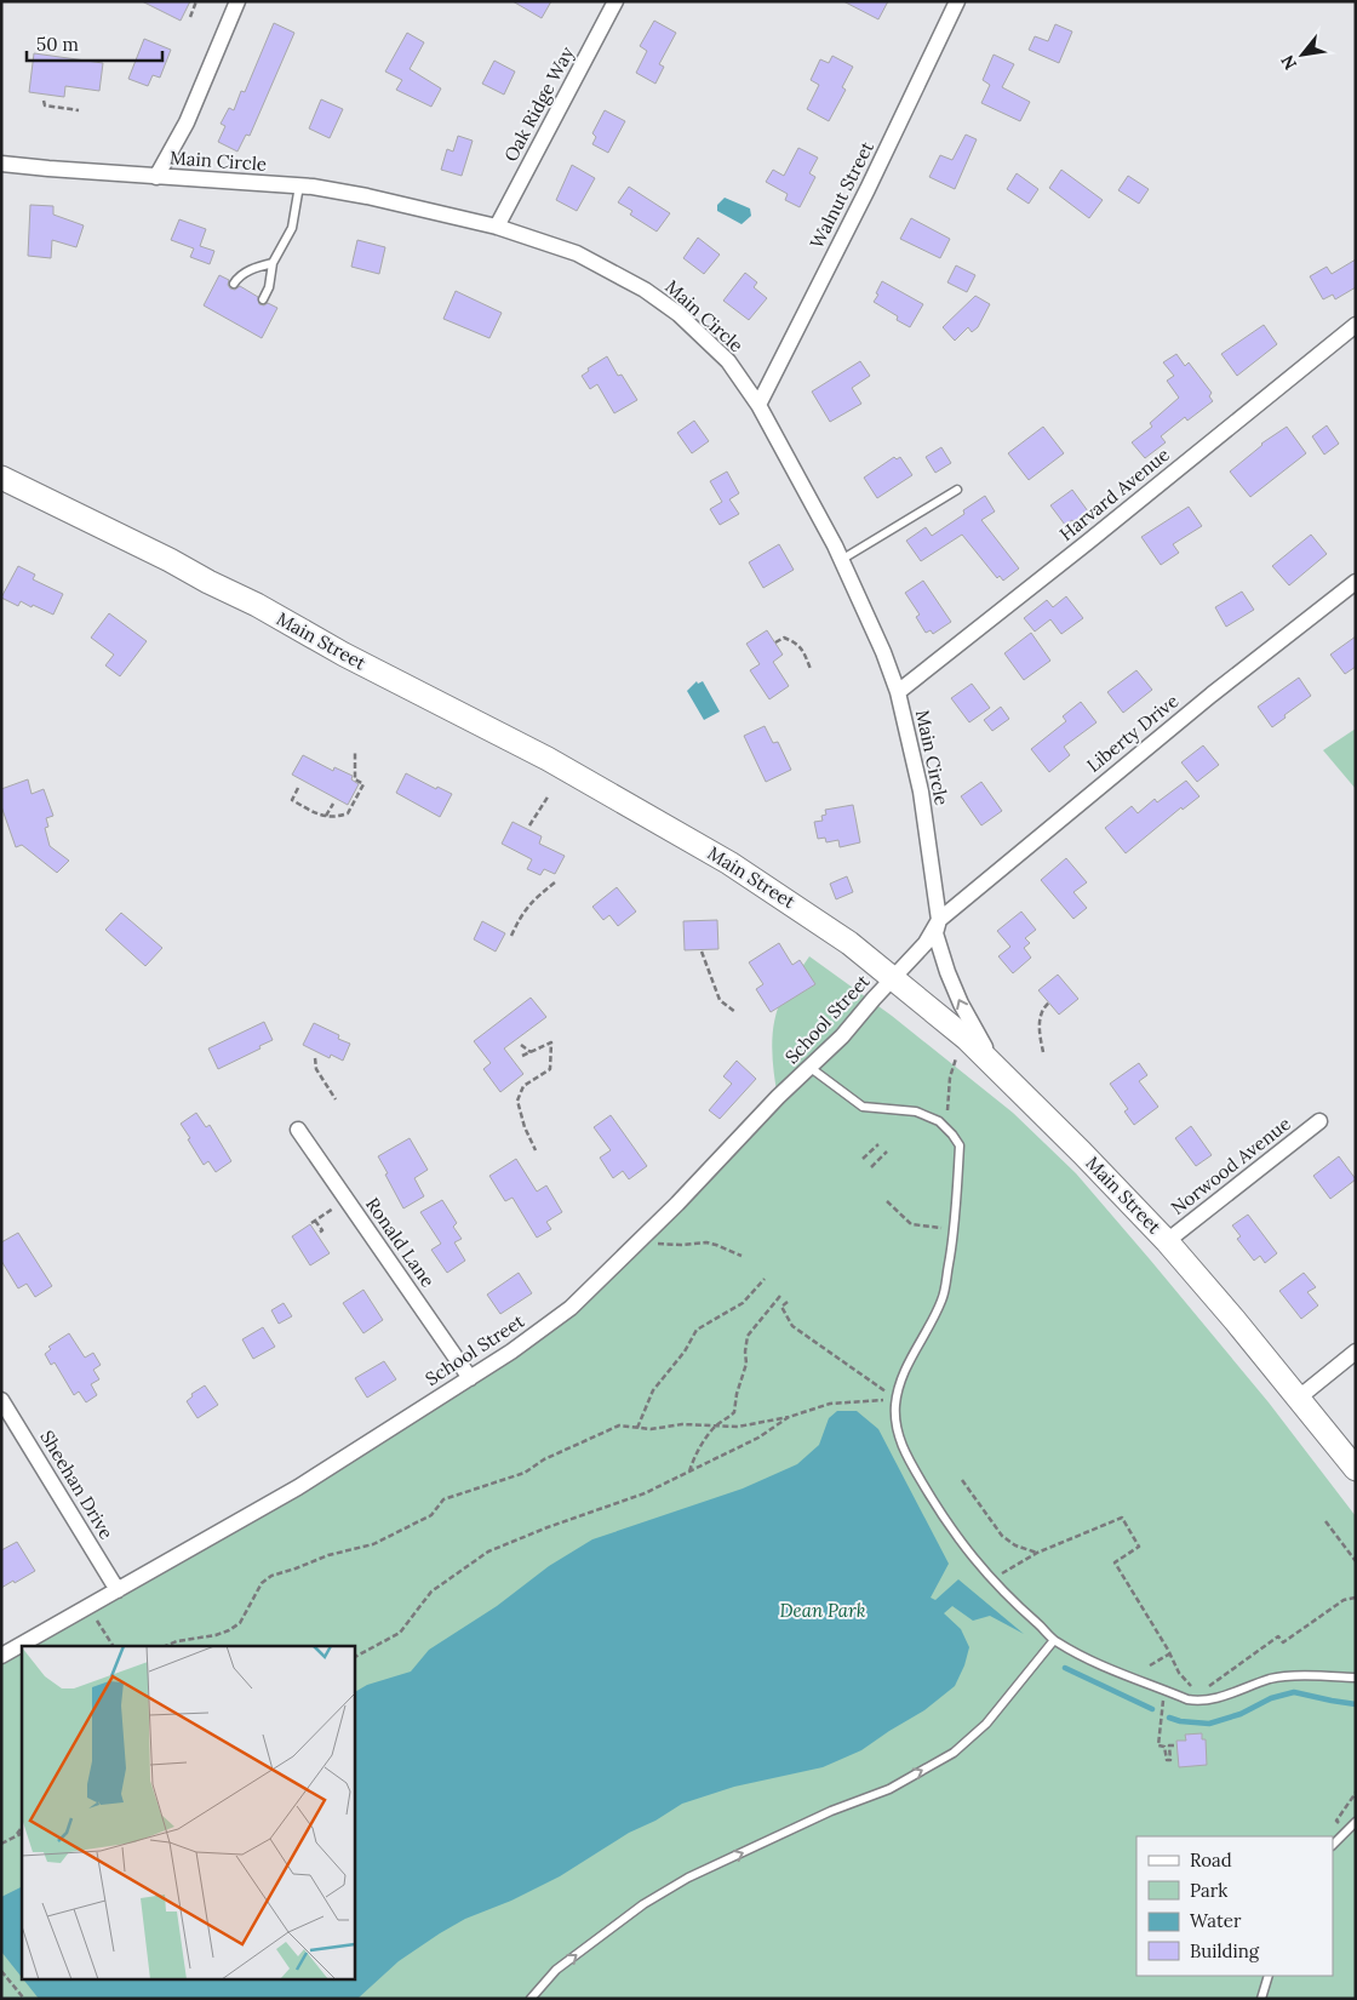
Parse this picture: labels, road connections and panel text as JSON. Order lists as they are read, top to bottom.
{
  "streets": {
    "main road": ["Main Street"],
    "street": [
      "Oak Ridge Way",
      "Main Circle",
      "Walnut Street",
      "Harvard Avenue",
      "Liberty Drive",
      "School Street",
      "Norwood Avenue",
      "Ronald Lane",
      "Sheehan Drive"
    ]
  },
  "crossings": [
    ["Oak Ridge Way", "Main Circle"],
    ["Main Circle", "Walnut Street"],
    ["Main Circle", "Harvard Avenue"],
    ["Main Circle", "Main Street"],
    ["Main Circle", "Liberty Drive"],
    ["Main Street", "School Street"],
    ["Main Street", "Norwood Avenue"],
    ["School Street", "Ronald Lane"],
    ["School Street", "Sheehan Drive"]
  ],
  "parks": ["Dean Park"],
  "legend": [
    "Road",
    "Park",
    "Water",
    "Building"
  ],
  "scale_bar": "50 m",
  "north": "bottom left"
}
